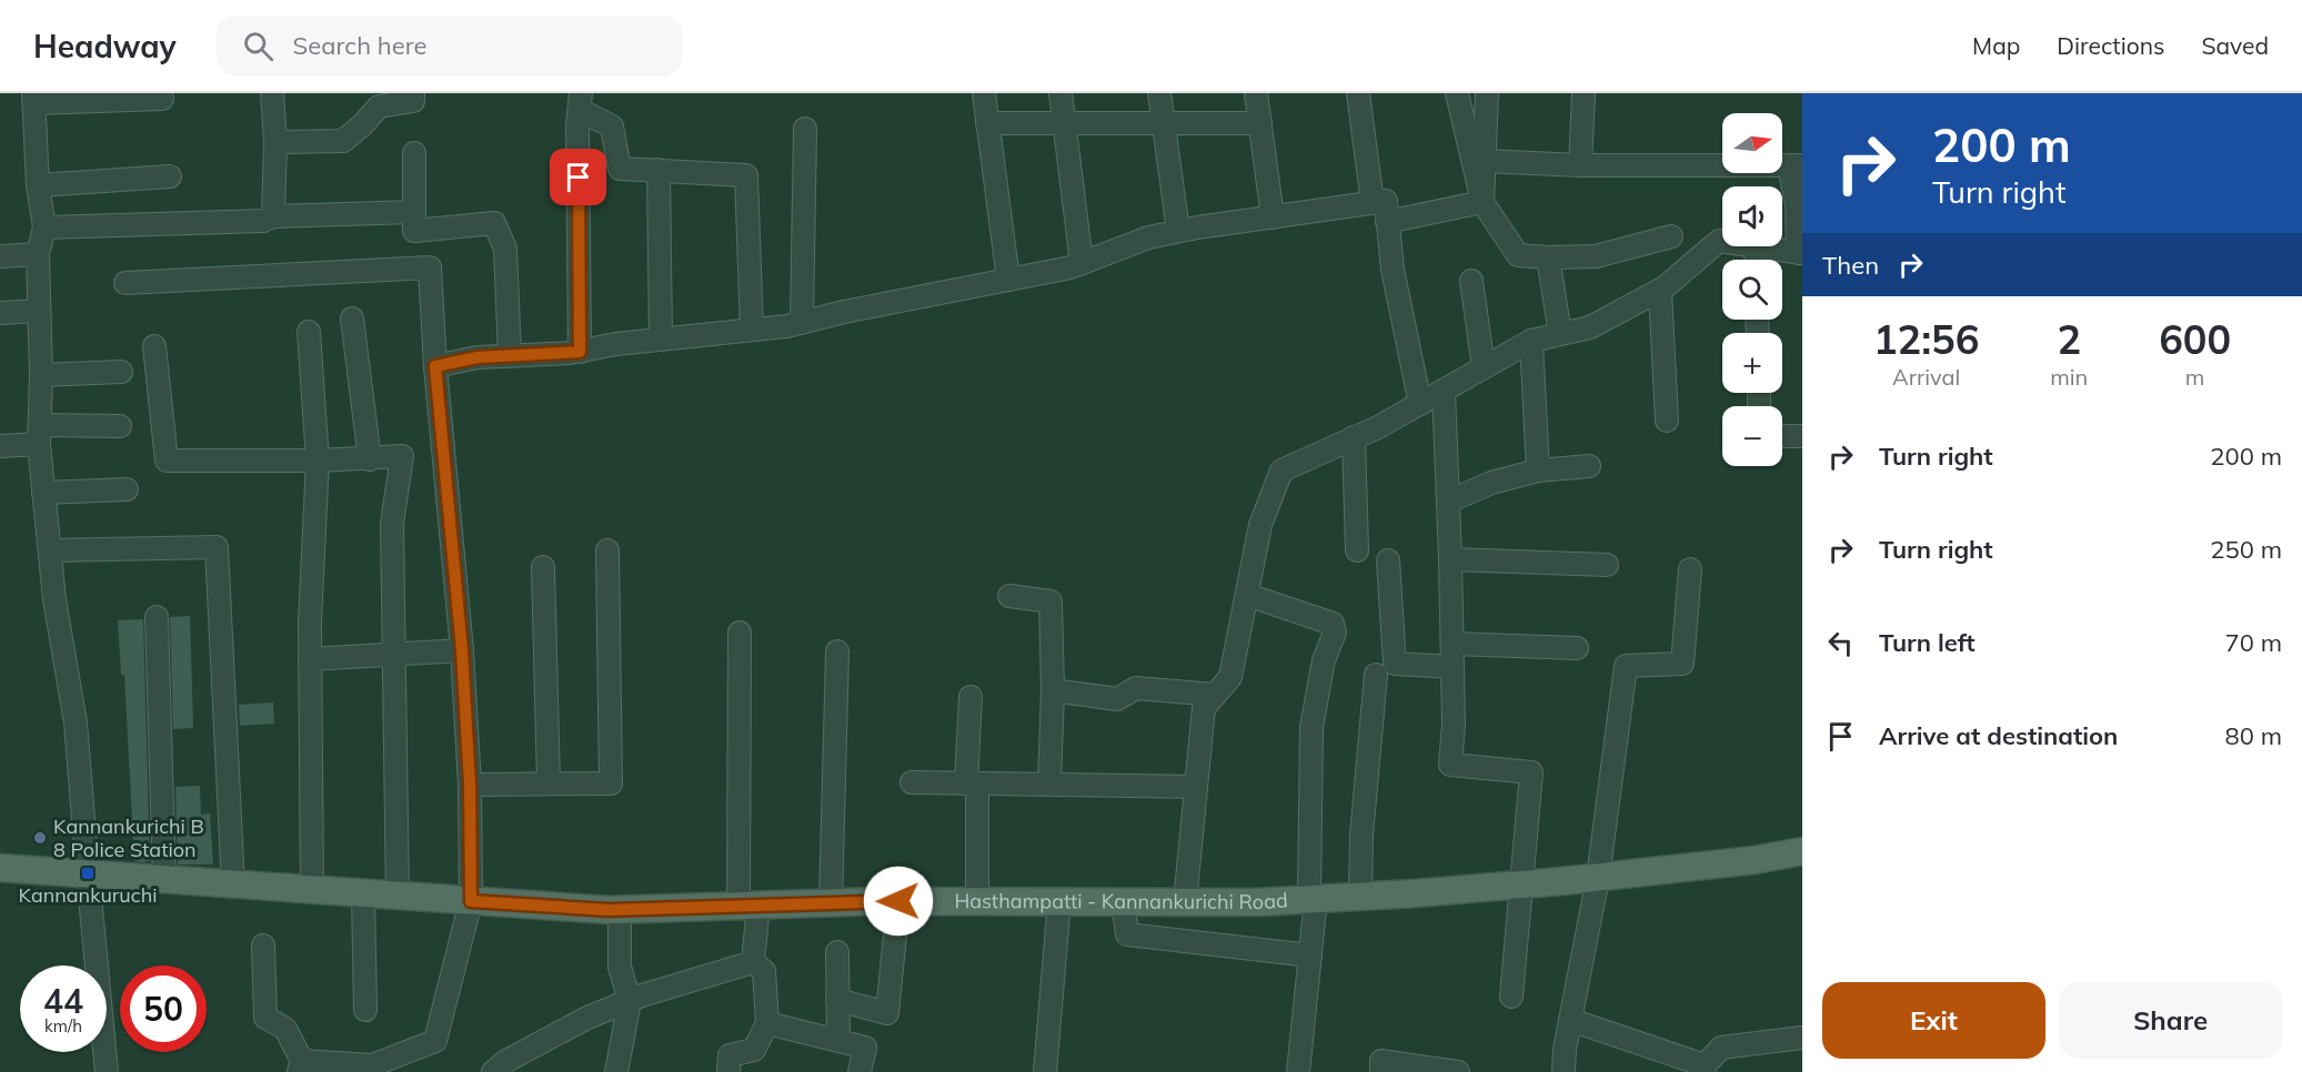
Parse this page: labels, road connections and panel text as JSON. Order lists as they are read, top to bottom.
{
  "streets": {
    "main road": ["Hasthampatti - Kannankurichi Road"]
  },
  "places": {
    "other": ["Kannankurichi B 8 Police Station"],
    "transit": ["Kannankuruchi"]
  },
  "north": "right",
  "page": {
    "header": "Headway",
    "search": "Search here",
    "nav": ["Map", "Directions", "Saved"],
    "turn": ["200 m", "Turn right"],
    "map_buttons": ["+", "−"],
    "then": "Then",
    "eta": [
      "12:56",
      "Arrival",
      "2",
      "min",
      "600",
      "m"
    ],
    "list": [
      {
        "name": "Turn right",
        "value": "200 m"
      },
      {
        "name": "Turn right",
        "value": "250 m"
      },
      {
        "name": "Turn left",
        "value": "70 m"
      },
      {
        "name": "Arrive at destination",
        "value": "80 m"
      }
    ],
    "speed": "44 km/h",
    "limit": "50",
    "buttons": ["Exit", "Share"]
  }
}
